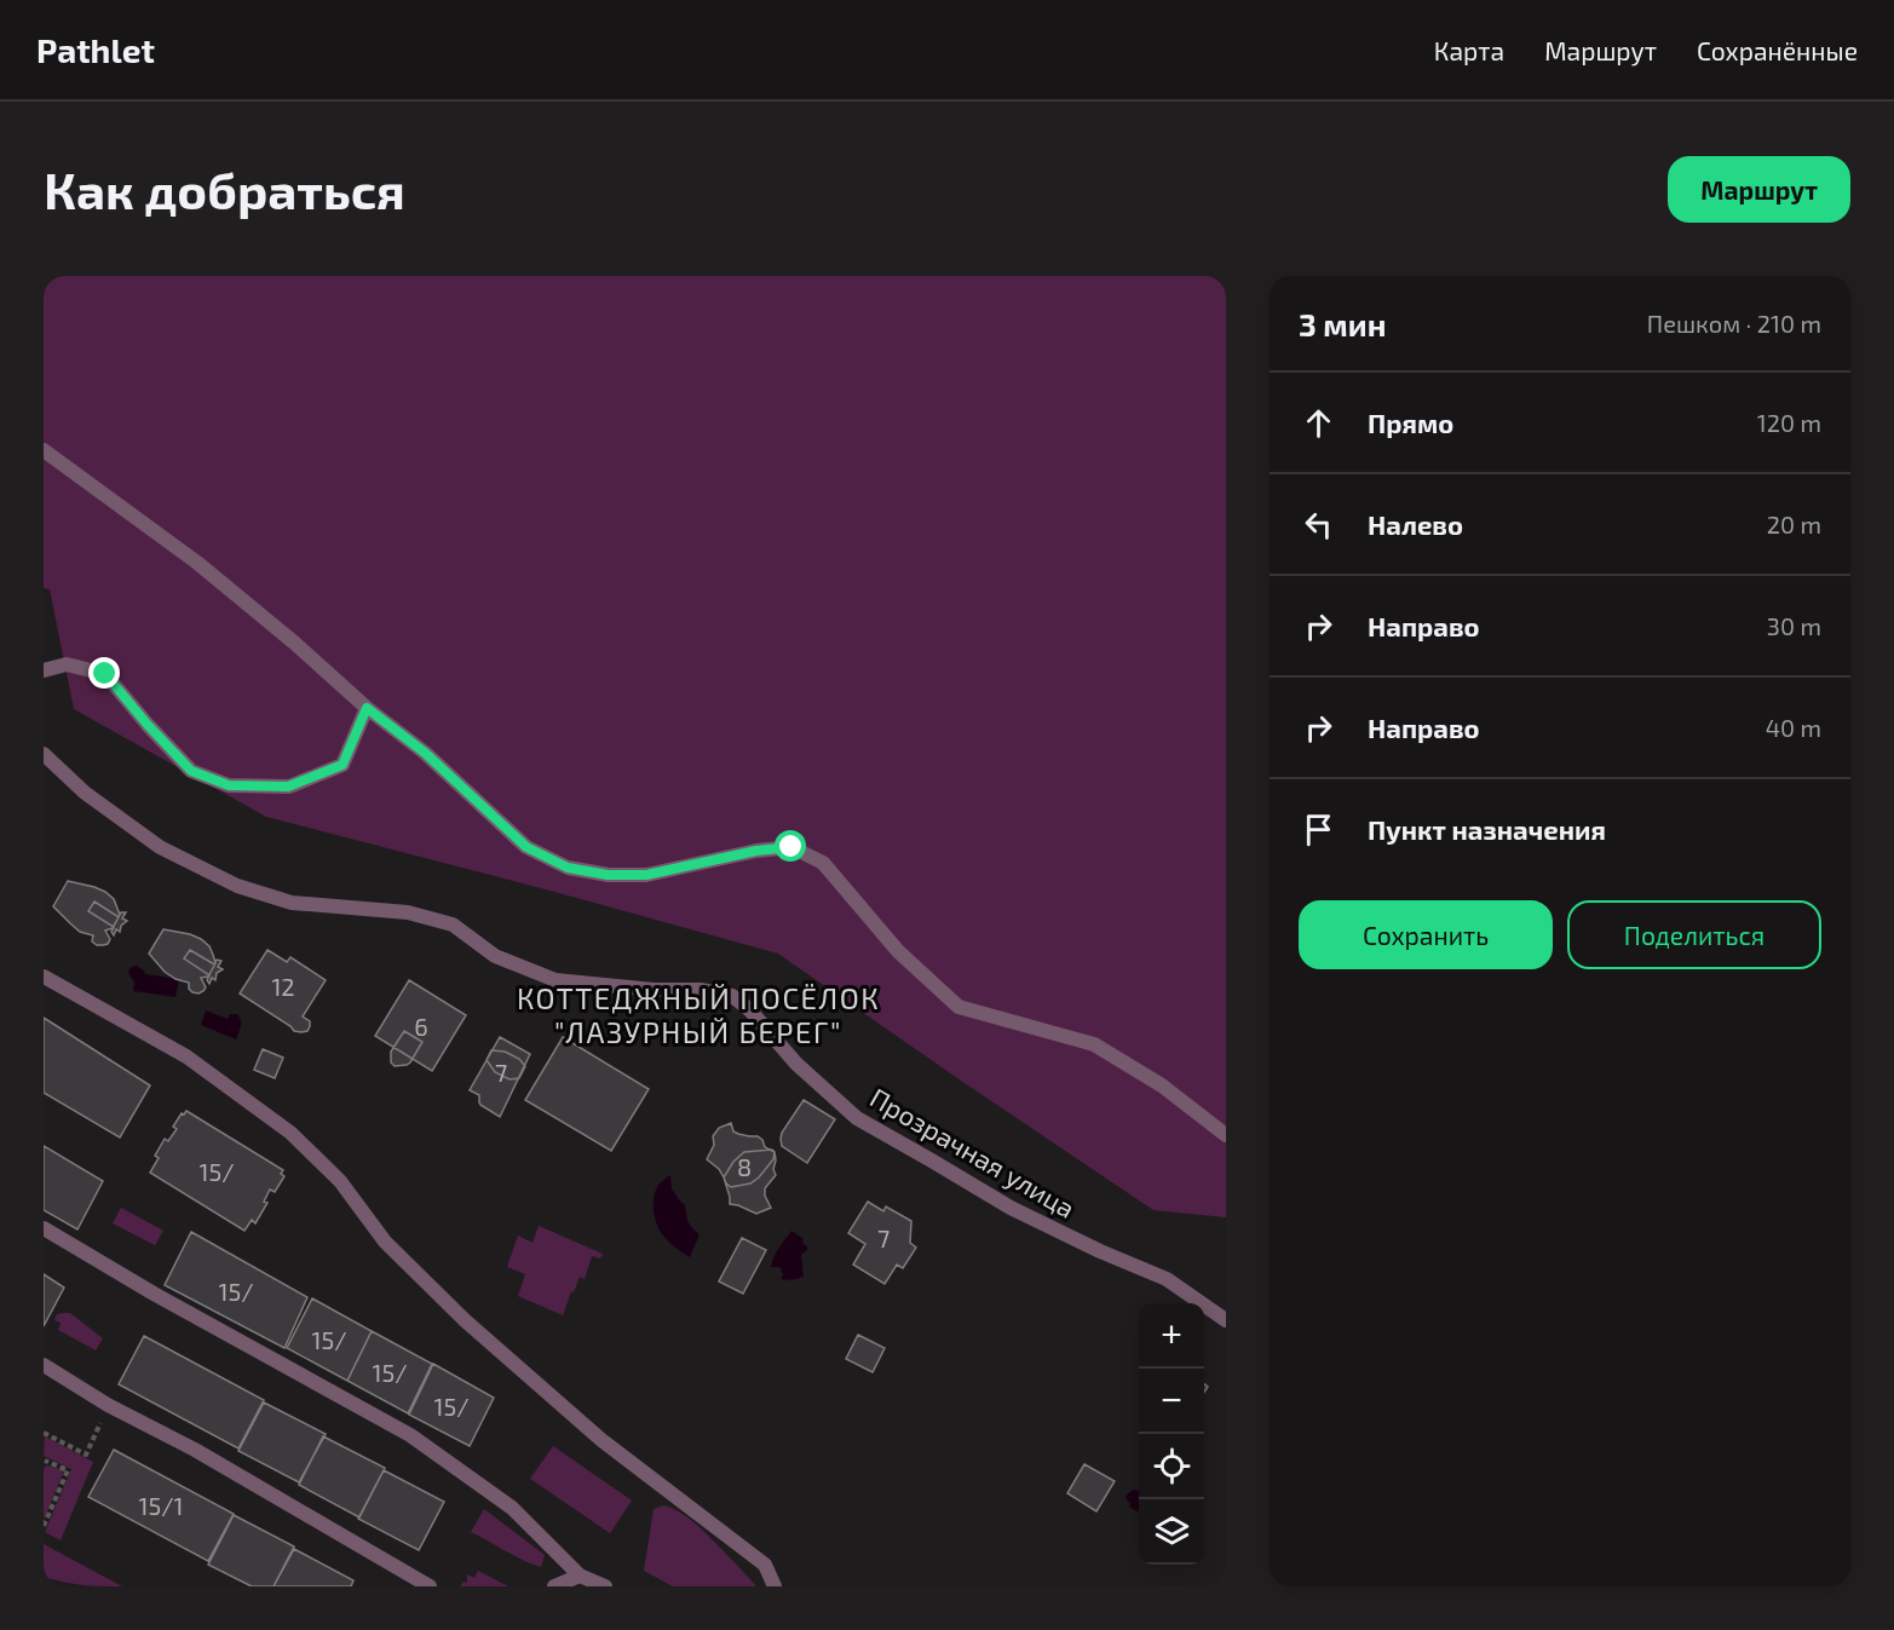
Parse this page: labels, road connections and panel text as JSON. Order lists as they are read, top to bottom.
{
  "streets": {
    "street": ["Прозрачная улица"]
  },
  "districts": ["КОТТЕДЖНЫЙ ПОСЁЛОК \"ЛАЗУРНЫЙ БЕРЕГ\""],
  "house_numbers": [
    "12",
    "6",
    "7",
    "8",
    "15/",
    "7",
    "15/",
    "15/",
    "15/",
    "15/",
    "15/1"
  ],
  "page": {
    "header": "Pathlet",
    "nav": ["Карта", "Маршрут", "Сохранённые"],
    "buttons": [
      "Маршрут",
      ["Сохранить", "Поделиться"]
    ],
    "title": "Как добраться",
    "heading": ["3 мин", "Пешком · 210 m"],
    "list": [
      ["Прямо", "120 m"],
      ["Налево", "20 m"],
      ["Направо", "30 m"],
      ["Направо", "40 m"],
      "Пункт назначения"
    ],
    "map_buttons": ["+", "−"]
  }
}
